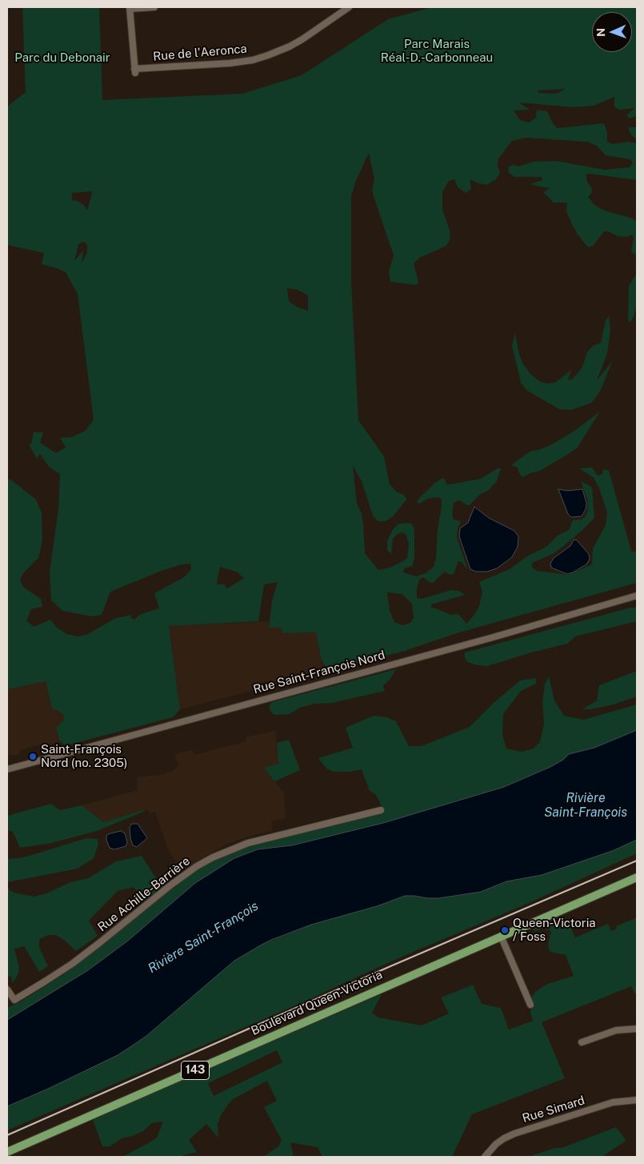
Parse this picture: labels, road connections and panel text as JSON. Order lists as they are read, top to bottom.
{
  "streets": {
    "main road": ["Boulevard Queen-Victoria", "143"],
    "street": [
      "Rue de l'Aeronca",
      "Rue Saint-François Nord",
      "Rue Achille-Barrière",
      "Rue Simard"
    ]
  },
  "water": ["Rivière Saint-François"],
  "parks": ["Parc Marais Réal-D.-Carbonneau", "Parc du Debonair"],
  "places": ["Saint-François Nord (no. 2305)", "Queen-Victoria / Foss"],
  "north": "left"
}
